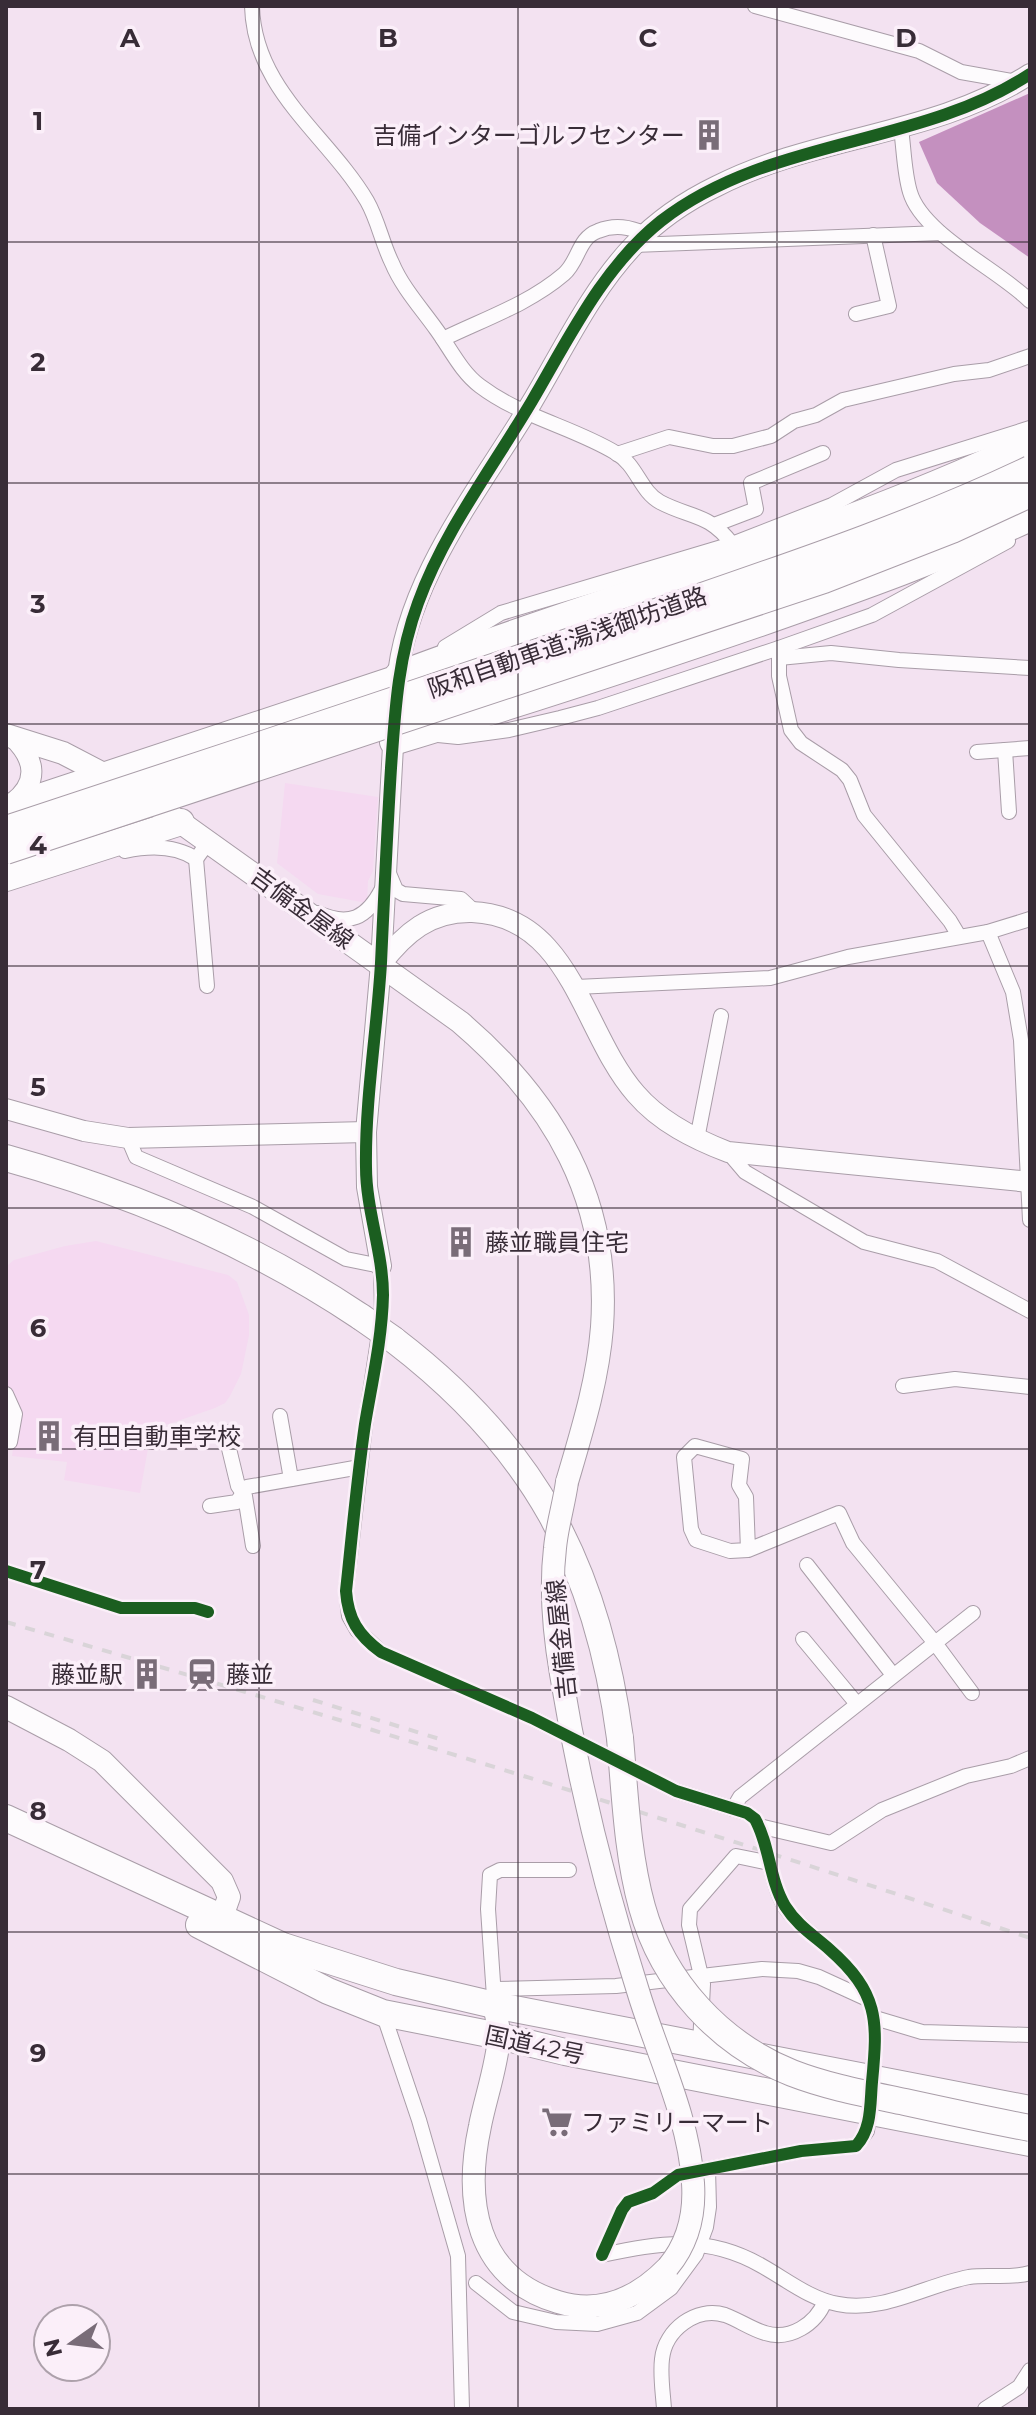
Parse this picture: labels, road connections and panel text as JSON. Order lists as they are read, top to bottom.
{
  "streets": {
    "highway": ["阪和自動車道;湯浅御坊道路", "国道42号"],
    "main road": ["吉備金屋線"]
  },
  "crossings": [
    ["吉備金屋線", "国道42号"]
  ],
  "places": {
    "building": [
      "吉備インターゴルフセンター",
      "藤並職員住宅",
      "有田自動車学校",
      "藤並駅"
    ],
    "station": ["藤並"],
    "supermarket": ["ファミリーマート"]
  },
  "north": "left",
  "grid": {
    "columns": [
      "A",
      "B",
      "C",
      "D"
    ],
    "rows": [
      "1",
      "2",
      "3",
      "4",
      "5",
      "6",
      "7",
      "8",
      "9"
    ]
  }
}
